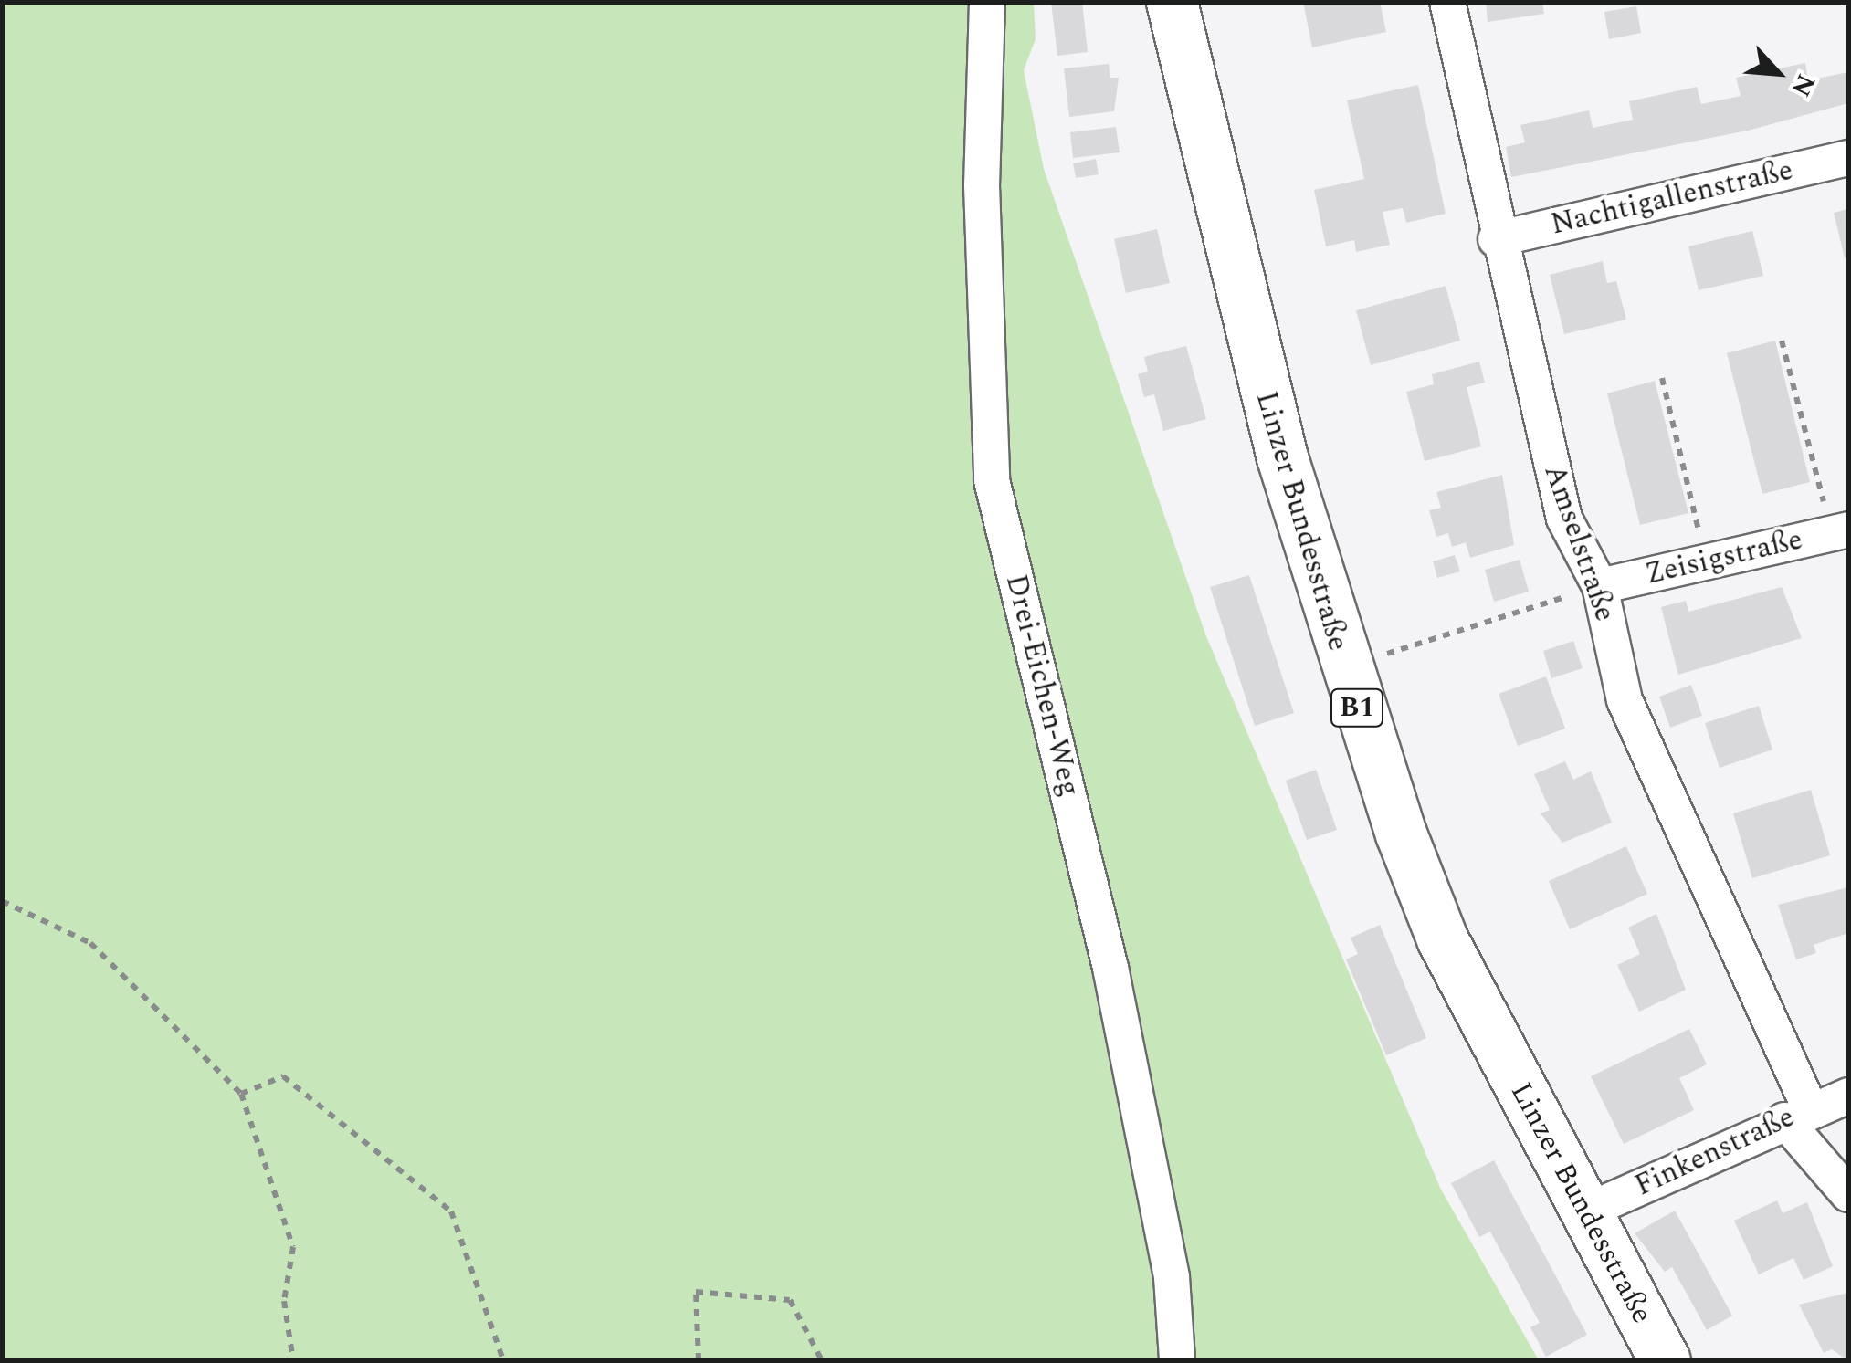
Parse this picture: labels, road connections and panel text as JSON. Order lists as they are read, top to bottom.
{
  "streets": {
    "main road": ["Linzer Bundesstraße", "B1"],
    "street": [
      "Nachtigallenstraße",
      "Amselstraße",
      "Zeisigstraße",
      "Drei-Eichen-Weg",
      "Finkenstraße"
    ]
  },
  "crossings": [
    ["Nachtigallenstraße", "Amselstraße"],
    ["Linzer Bundesstraße", "Finkenstraße"],
    ["Amselstraße", "Zeisigstraße"],
    ["Amselstraße", "Finkenstraße"]
  ],
  "north": "bottom right"
}
